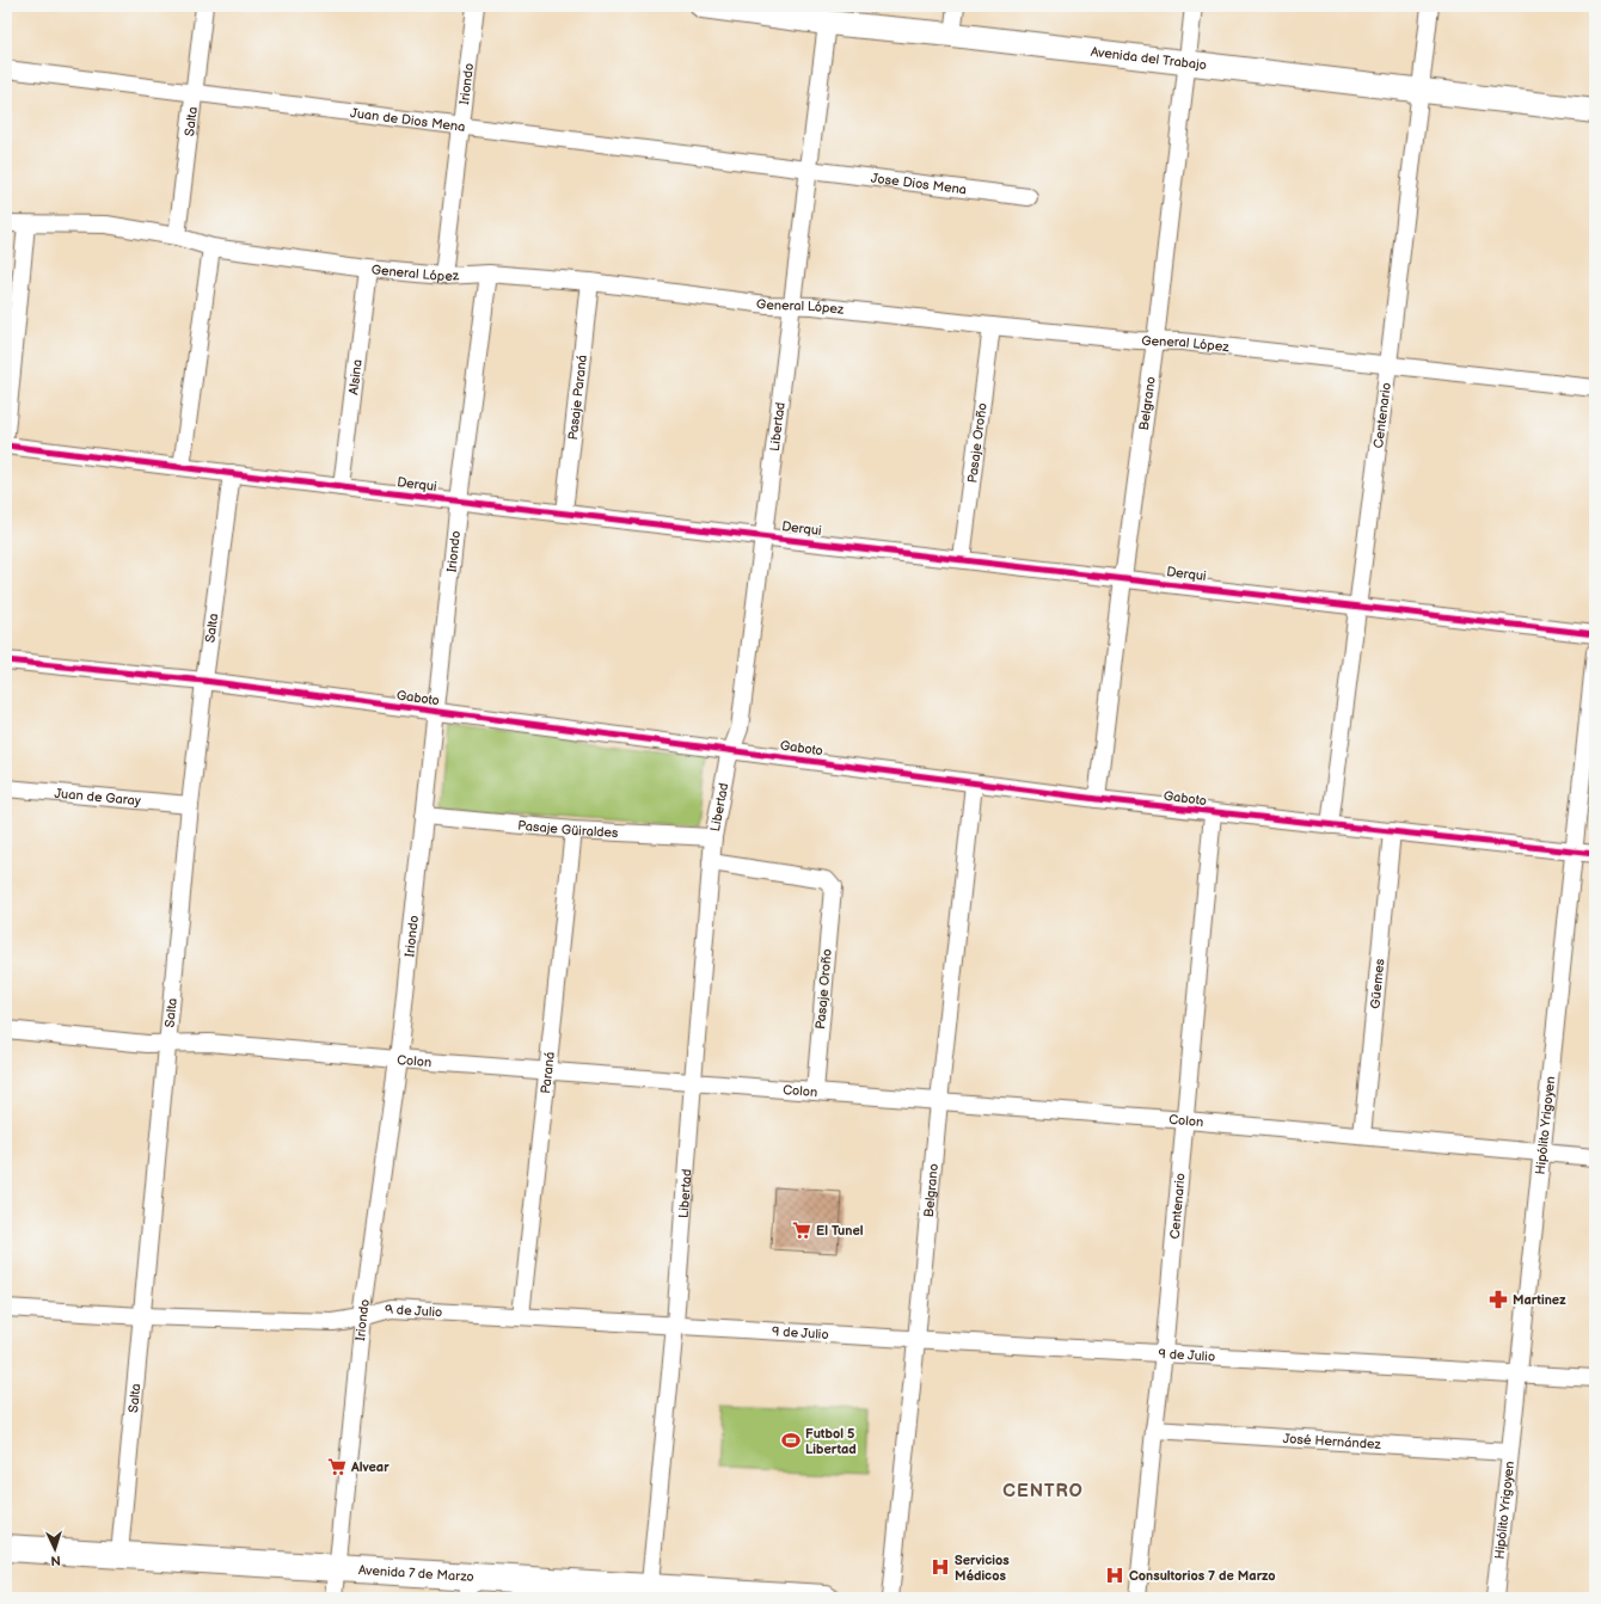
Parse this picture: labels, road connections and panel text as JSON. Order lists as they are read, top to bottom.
{
  "streets": {
    "main road": ["Avenida 7 de Marzo"],
    "street": [
      "Avenida del Trabajo",
      "Iriondo",
      "Juan de Dios Mena",
      "Salta",
      "Jose Dios Mena",
      "General López",
      "Alsina",
      "Pasaje Paraná",
      "Belgrano",
      "Centenario",
      "Libertad",
      "Pasaje Oroño",
      "Derqui",
      "Gaboto",
      "Juan de Garay",
      "Pasaje Güiraldes",
      "Güemes",
      "Colon",
      "Paraná",
      "Hipólito Yrigoyen",
      "9 de Julio",
      "José Hernández"
    ]
  },
  "crossings": [
    ["Avenida del Trabajo", "Belgrano"],
    ["Avenida del Trabajo", "Centenario"],
    ["Avenida del Trabajo", "Libertad"],
    ["Iriondo", "Juan de Dios Mena"],
    ["Iriondo", "General López"],
    ["Iriondo", "Derqui"],
    ["Iriondo", "Gaboto"],
    ["Iriondo", "Pasaje Güiraldes"],
    ["Iriondo", "Colon"],
    ["Iriondo", "9 de Julio"],
    ["Iriondo", "Avenida 7 de Marzo"],
    ["Juan de Dios Mena", "Salta"],
    ["Juan de Dios Mena", "Jose Dios Mena"],
    ["Juan de Dios Mena", "Libertad"],
    ["Salta", "General López"],
    ["Salta", "Derqui"],
    ["Salta", "Gaboto"],
    ["Salta", "Juan de Garay"],
    ["Salta", "Colon"],
    ["Salta", "9 de Julio"],
    ["Salta", "Avenida 7 de Marzo"],
    ["Jose Dios Mena", "Libertad"],
    ["General López", "Alsina"],
    ["General López", "Pasaje Paraná"],
    ["General López", "Belgrano"],
    ["General López", "Centenario"],
    ["General López", "Libertad"],
    ["General López", "Pasaje Oroño"],
    ["Alsina", "Derqui"],
    ["Pasaje Paraná", "Derqui"],
    ["Belgrano", "Derqui"],
    ["Belgrano", "Gaboto"],
    ["Belgrano", "Colon"],
    ["Belgrano", "9 de Julio"],
    ["Centenario", "Derqui"],
    ["Centenario", "Gaboto"],
    ["Centenario", "Colon"],
    ["Centenario", "9 de Julio"],
    ["Centenario", "José Hernández"],
    ["Libertad", "Pasaje Oroño"],
    ["Libertad", "Derqui"],
    ["Libertad", "Gaboto"],
    ["Libertad", "Pasaje Güiraldes"],
    ["Libertad", "Colon"],
    ["Libertad", "9 de Julio"],
    ["Libertad", "Avenida 7 de Marzo"],
    ["Pasaje Oroño", "Derqui"],
    ["Pasaje Oroño", "Colon"],
    ["Gaboto", "Güemes"],
    ["Gaboto", "Hipólito Yrigoyen"],
    ["Pasaje Güiraldes", "Paraná"],
    ["Güemes", "Colon"],
    ["Colon", "Paraná"],
    ["Colon", "Hipólito Yrigoyen"],
    ["Paraná", "9 de Julio"],
    ["Hipólito Yrigoyen", "9 de Julio"],
    ["Hipólito Yrigoyen", "José Hernández"]
  ],
  "districts": ["CENTRO"],
  "places": {
    "supermarket": ["El Tunel", "Alvear"],
    "pharmacy": ["Martinez"],
    "sports": ["Futbol 5 Libertad"],
    "hospital": ["Servicios Médicos", "Consultorios 7 de Marzo"]
  },
  "north": "bottom"
}
